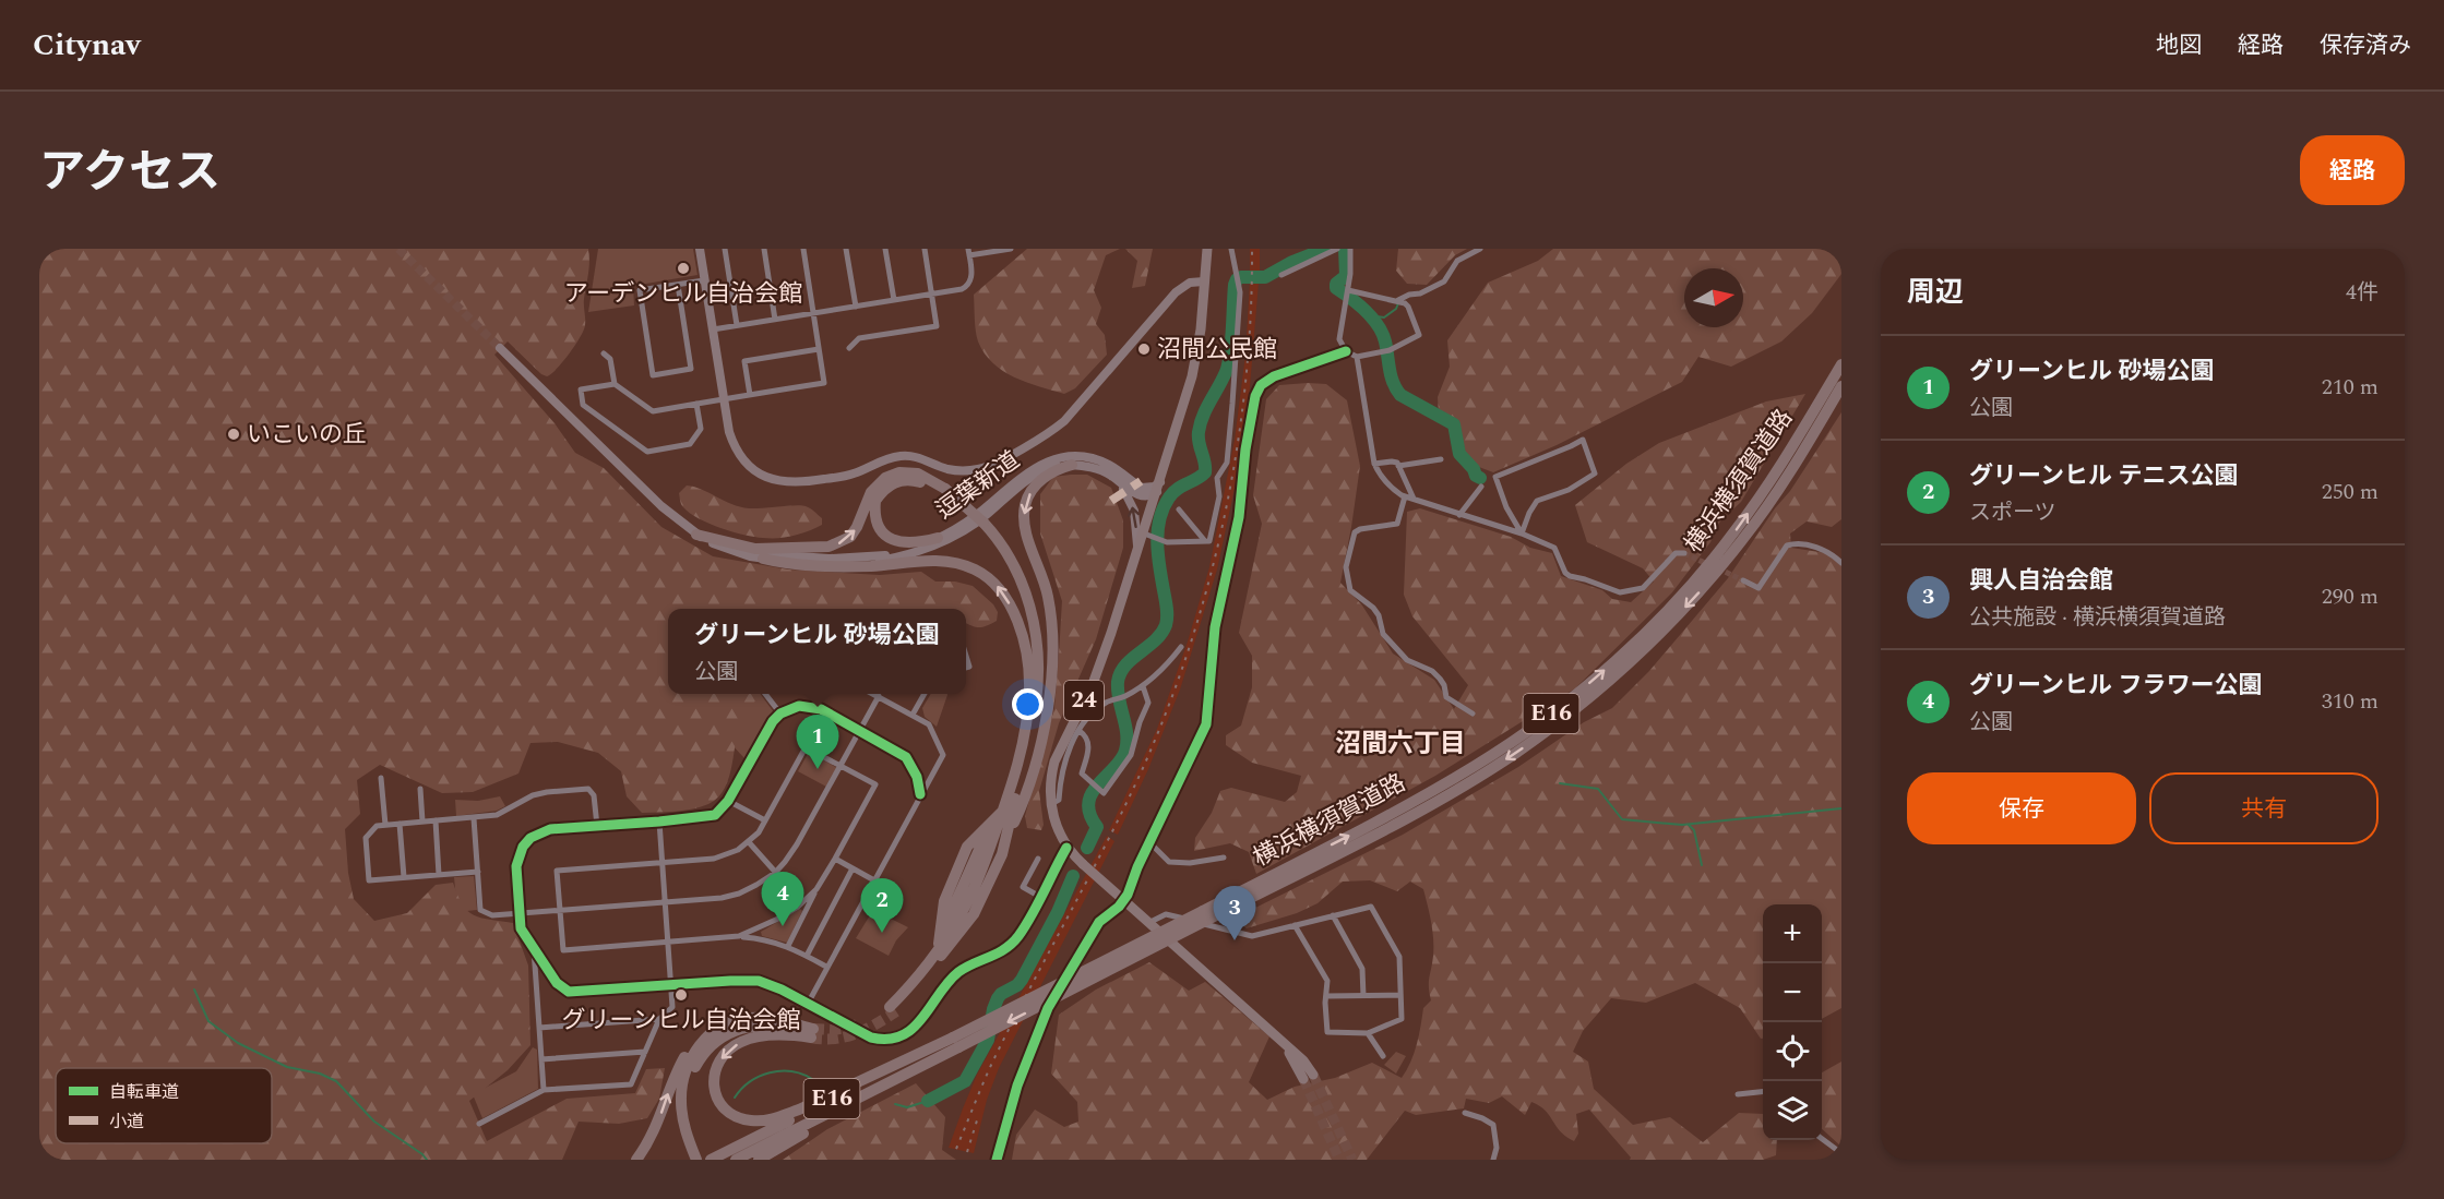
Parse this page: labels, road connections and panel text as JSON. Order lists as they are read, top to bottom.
{
  "streets": {
    "highway": ["横浜横須賀道路", "E16"],
    "main road": ["24"],
    "street": ["逗葉新道"]
  },
  "districts": ["沼間六丁目"],
  "places": [
    "アーデンヒル自治会館",
    "沼間公民館",
    "いこいの丘",
    "グリーンヒル自治会館"
  ],
  "legend": ["自転車道", "小道"],
  "north": "right",
  "page": {
    "header": "Citynav",
    "nav": ["地図", "経路", "保存済み"],
    "title": "アクセス",
    "buttons": [
      "経路",
      ["保存", "共有"]
    ],
    "heading": ["周辺", "4件"],
    "list": [
      {
        "mark": "1",
        "name": "グリーンヒル 砂場公園",
        "note": "公園",
        "value": "210 m"
      },
      {
        "mark": "2",
        "name": "グリーンヒル テニス公園",
        "note": "スポーツ",
        "value": "250 m"
      },
      {
        "mark": "3",
        "name": "興人自治会館",
        "note": "公共施設 · 横浜横須賀道路",
        "value": "290 m"
      },
      {
        "mark": "4",
        "name": "グリーンヒル フラワー公園",
        "note": "公園",
        "value": "310 m"
      }
    ],
    "popup": ["グリーンヒル 砂場公園", "公園"],
    "pins": [
      "1",
      "4",
      "2",
      "3"
    ],
    "map_buttons": ["+", "−"]
  }
}
